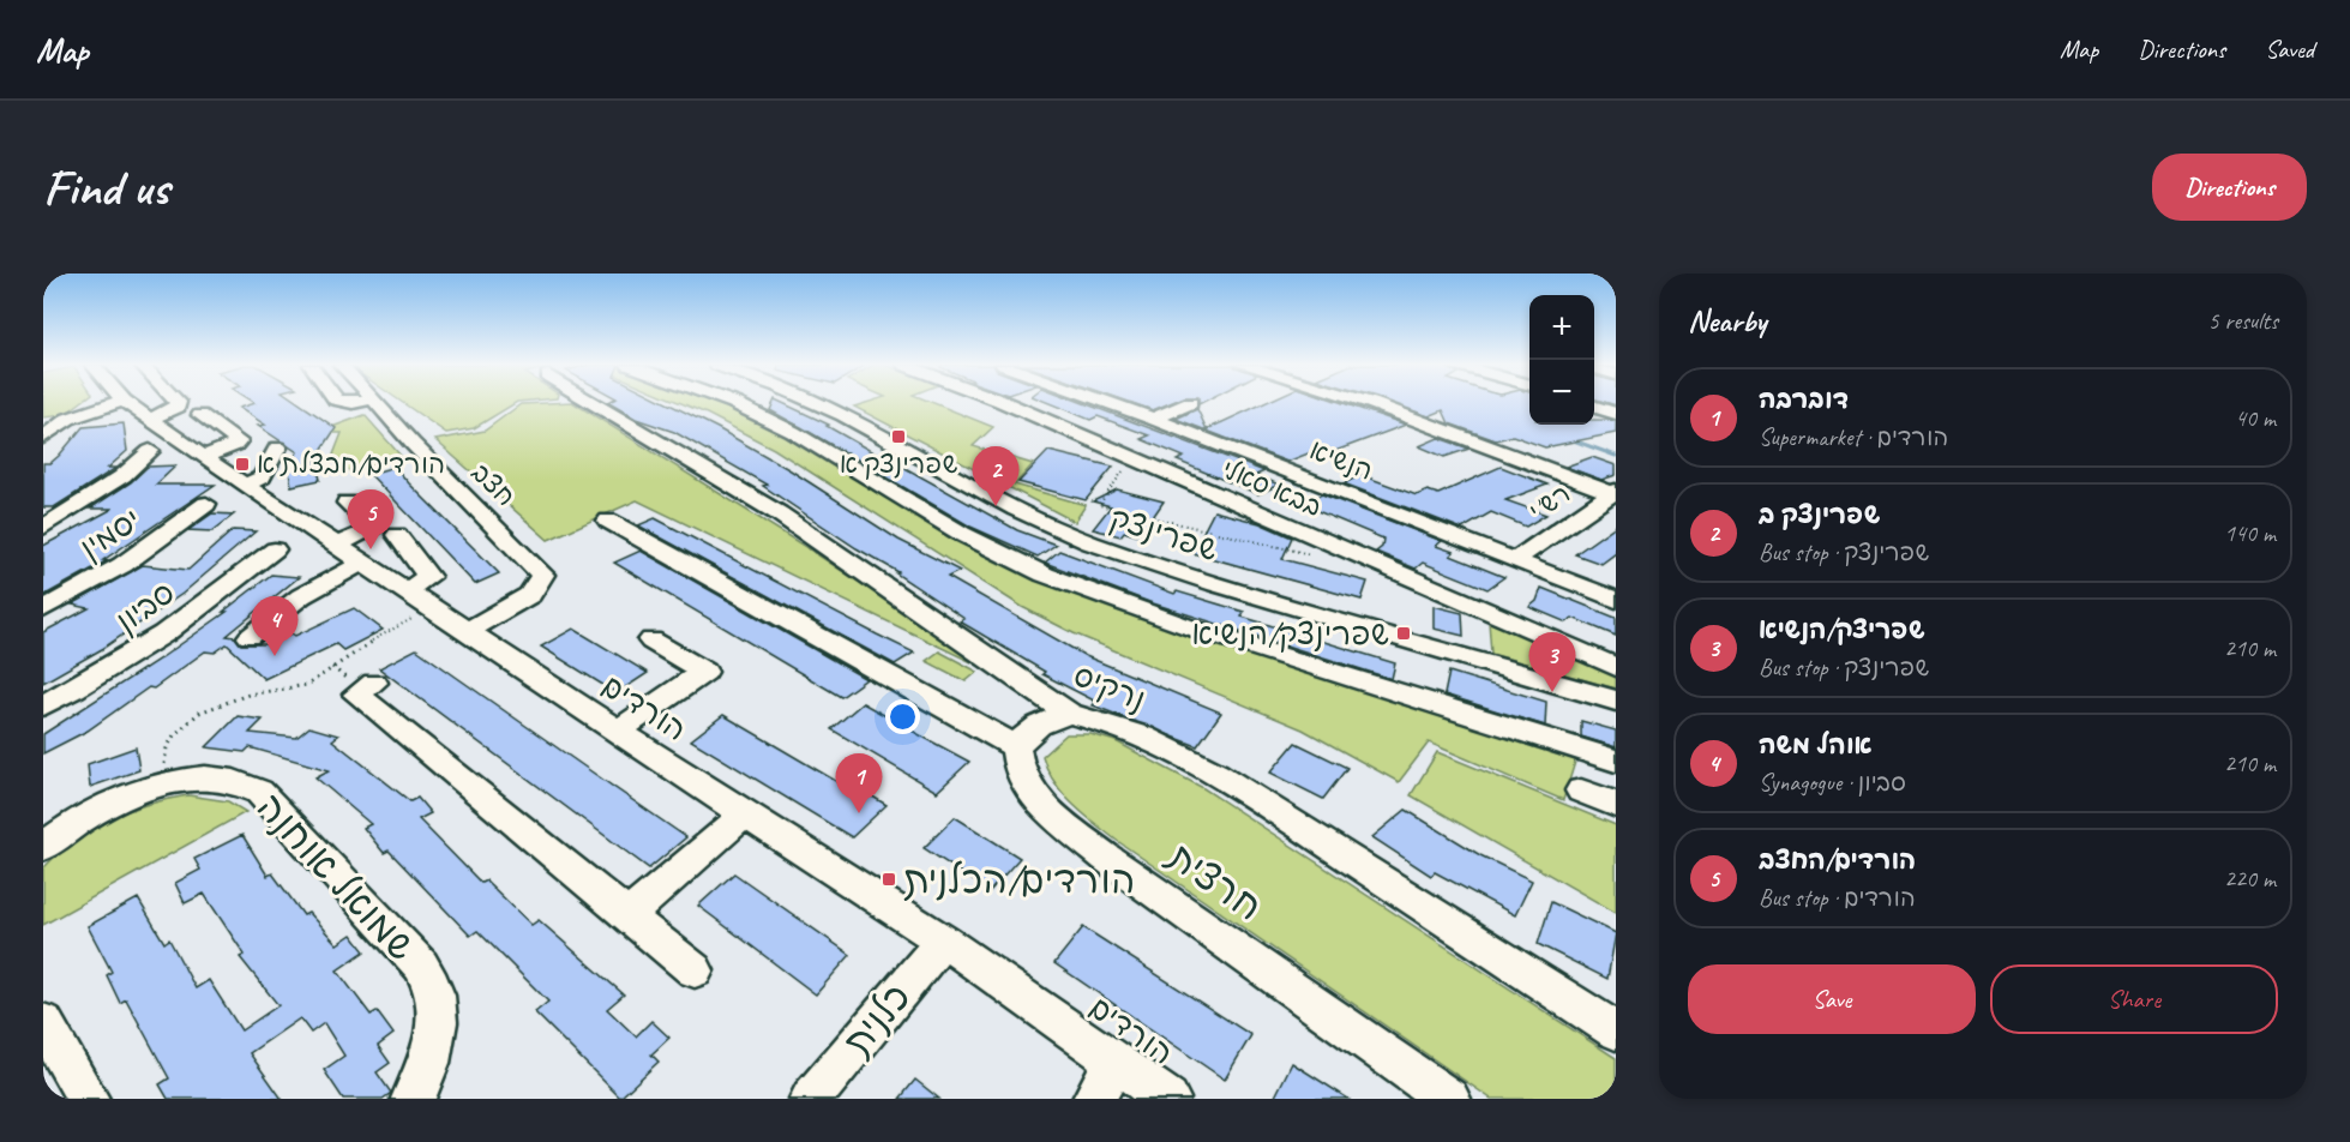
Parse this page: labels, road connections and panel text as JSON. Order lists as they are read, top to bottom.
{
  "streets": {
    "street": [
      "הנשיא",
      "חצב",
      "בבא סאלי",
      "רש\"י",
      "יסמין",
      "שפרינצק",
      "סביון",
      "נרקיס",
      "הורדים",
      "שמואל אוחנה",
      "חרצית",
      "כלנית"
    ]
  },
  "crossings": [
    ["הנשיא", "רש\"י"],
    ["חצב", "הורדים"],
    ["הורדים", "כלנית"]
  ],
  "places": {
    "transit": [
      "שפרינצק א",
      "הורדים/חבצלת א",
      "שפרינצק/הנשיא",
      "הורדים/הכלנית"
    ]
  },
  "page": {
    "header": "Map",
    "nav": ["Map", "Directions", "Saved"],
    "buttons": [
      "Directions",
      ["Save", "Share"]
    ],
    "title": "Find us",
    "heading": ["Nearby", "5 results"],
    "map_buttons": ["+", "−"],
    "list": [
      {
        "mark": "1",
        "name": "דוברבה",
        "note": "Supermarket · הורדים",
        "value": "40 m"
      },
      {
        "mark": "2",
        "name": "שפרינצק ב",
        "note": "Bus stop · שפרינצק",
        "value": "140 m"
      },
      {
        "mark": "3",
        "name": "שפריצק/הנשיא",
        "note": "Bus stop · שפרינצק",
        "value": "210 m"
      },
      {
        "mark": "4",
        "name": "אוהל משה",
        "note": "Synagogue · סביון",
        "value": "210 m"
      },
      {
        "mark": "5",
        "name": "הורדים/החצב",
        "note": "Bus stop · הורדים",
        "value": "220 m"
      }
    ],
    "pins": [
      "2",
      "5",
      "4",
      "3",
      "1"
    ]
  }
}
